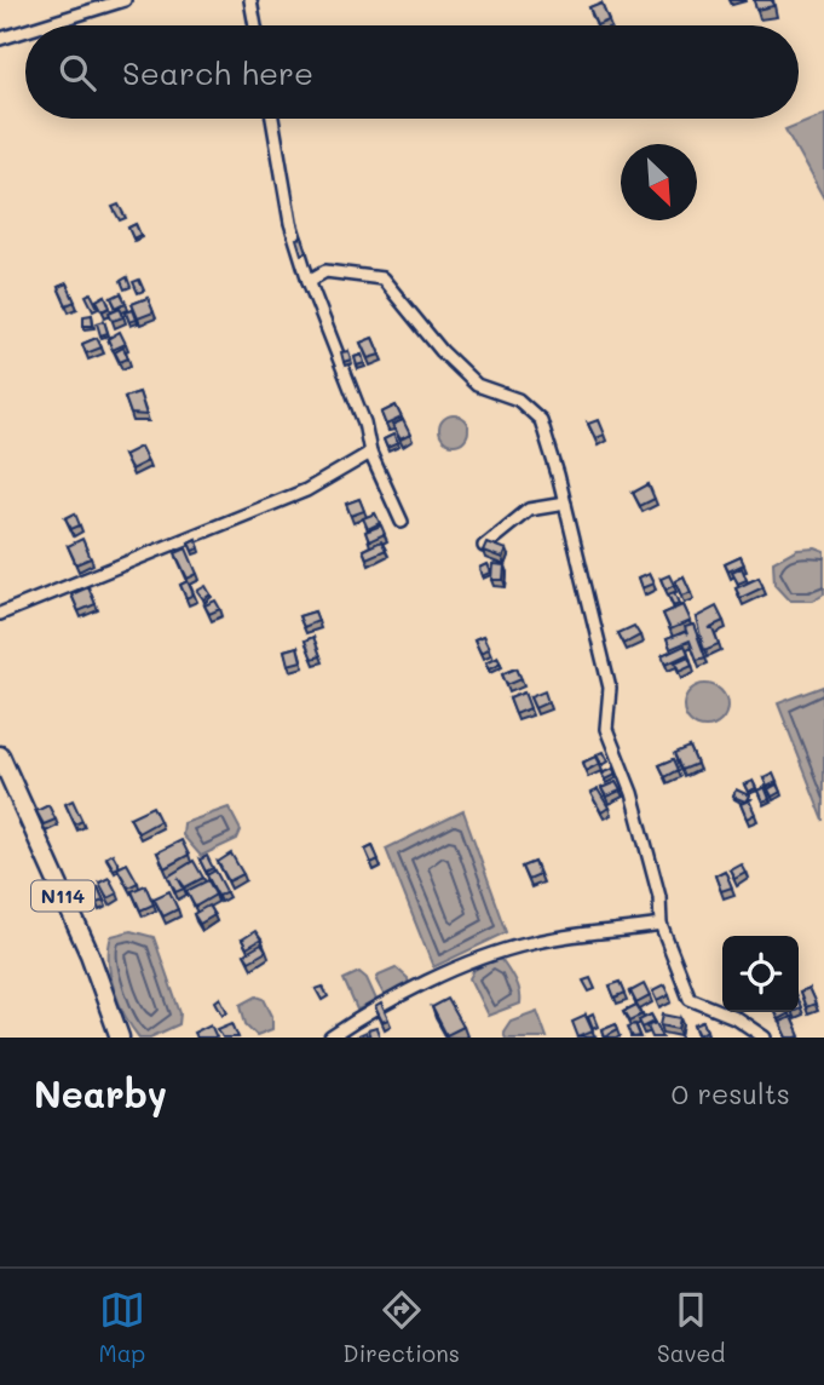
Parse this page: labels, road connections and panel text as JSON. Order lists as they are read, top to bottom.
{
  "streets": {
    "highway": ["N114"]
  },
  "north": "bottom right",
  "page": {
    "search": "Search here",
    "heading": ["Nearby", "0 results"],
    "nav": ["Map", "Directions", "Saved"]
  }
}
